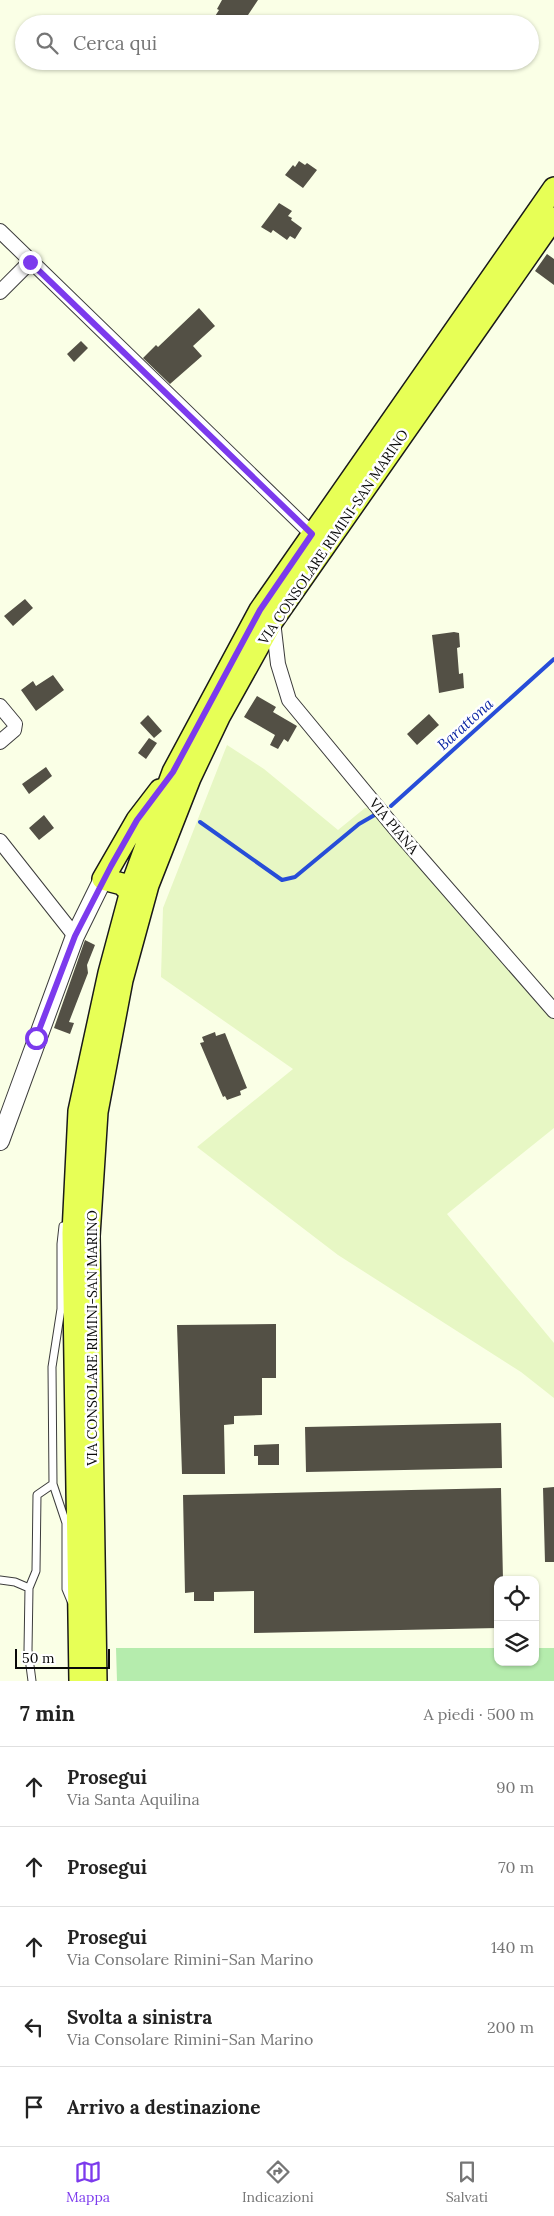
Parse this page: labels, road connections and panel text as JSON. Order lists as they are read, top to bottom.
{
  "streets": {
    "main road": ["VIA CONSOLARE RIMINI-SAN MARINO"],
    "street": ["VIA PIANA"]
  },
  "crossings": [
    ["VIA CONSOLARE RIMINI-SAN MARINO", "VIA PIANA"]
  ],
  "water": ["Barattona"],
  "scale_bar": "50 m",
  "page": {
    "search": "Cerca qui",
    "scale": "50 m",
    "heading": ["7 min", "A piedi · 500 m"],
    "list": [
      ["Prosegui", "Via Santa Aquilina", "90 m"],
      ["Prosegui", "70 m"],
      ["Prosegui", "Via Consolare Rimini-San Marino", "140 m"],
      ["Svolta a sinistra", "Via Consolare Rimini-San Marino", "200 m"],
      "Arrivo a destinazione"
    ],
    "nav": ["Mappa", "Indicazioni", "Salvati"]
  }
}
